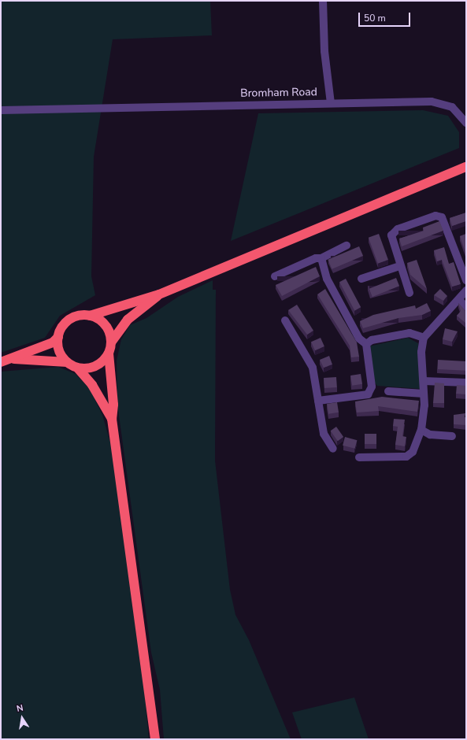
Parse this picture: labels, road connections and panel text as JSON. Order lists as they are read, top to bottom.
{
  "streets": {
    "street": ["Bromham Road"]
  },
  "scale_bar": "50 m",
  "north": "top"
}
